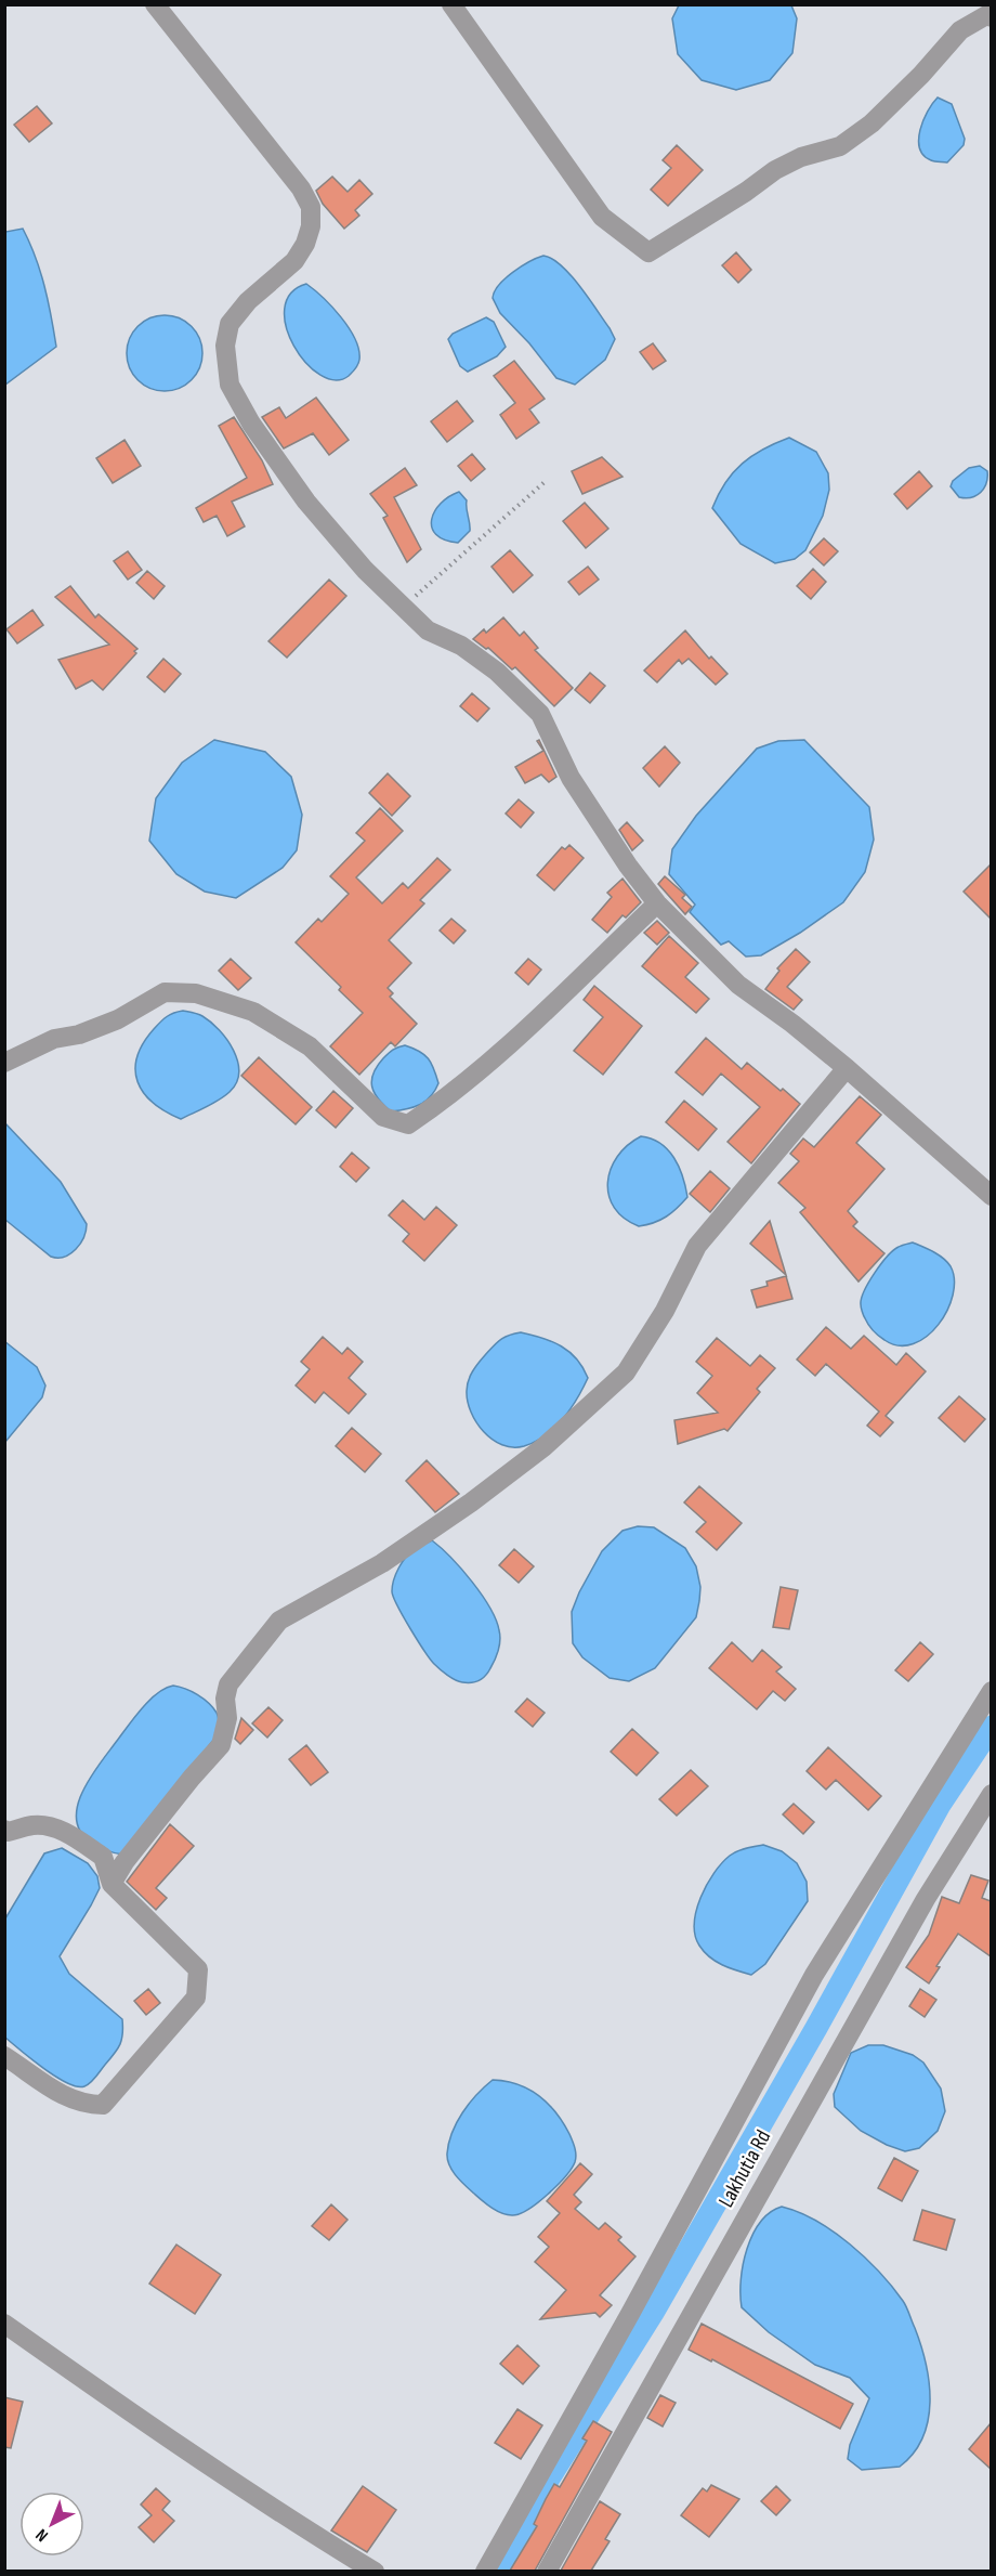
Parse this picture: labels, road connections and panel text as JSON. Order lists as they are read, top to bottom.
{
  "streets": {
    "street": ["Lakhutia Rd"]
  },
  "north": "bottom left"
}
